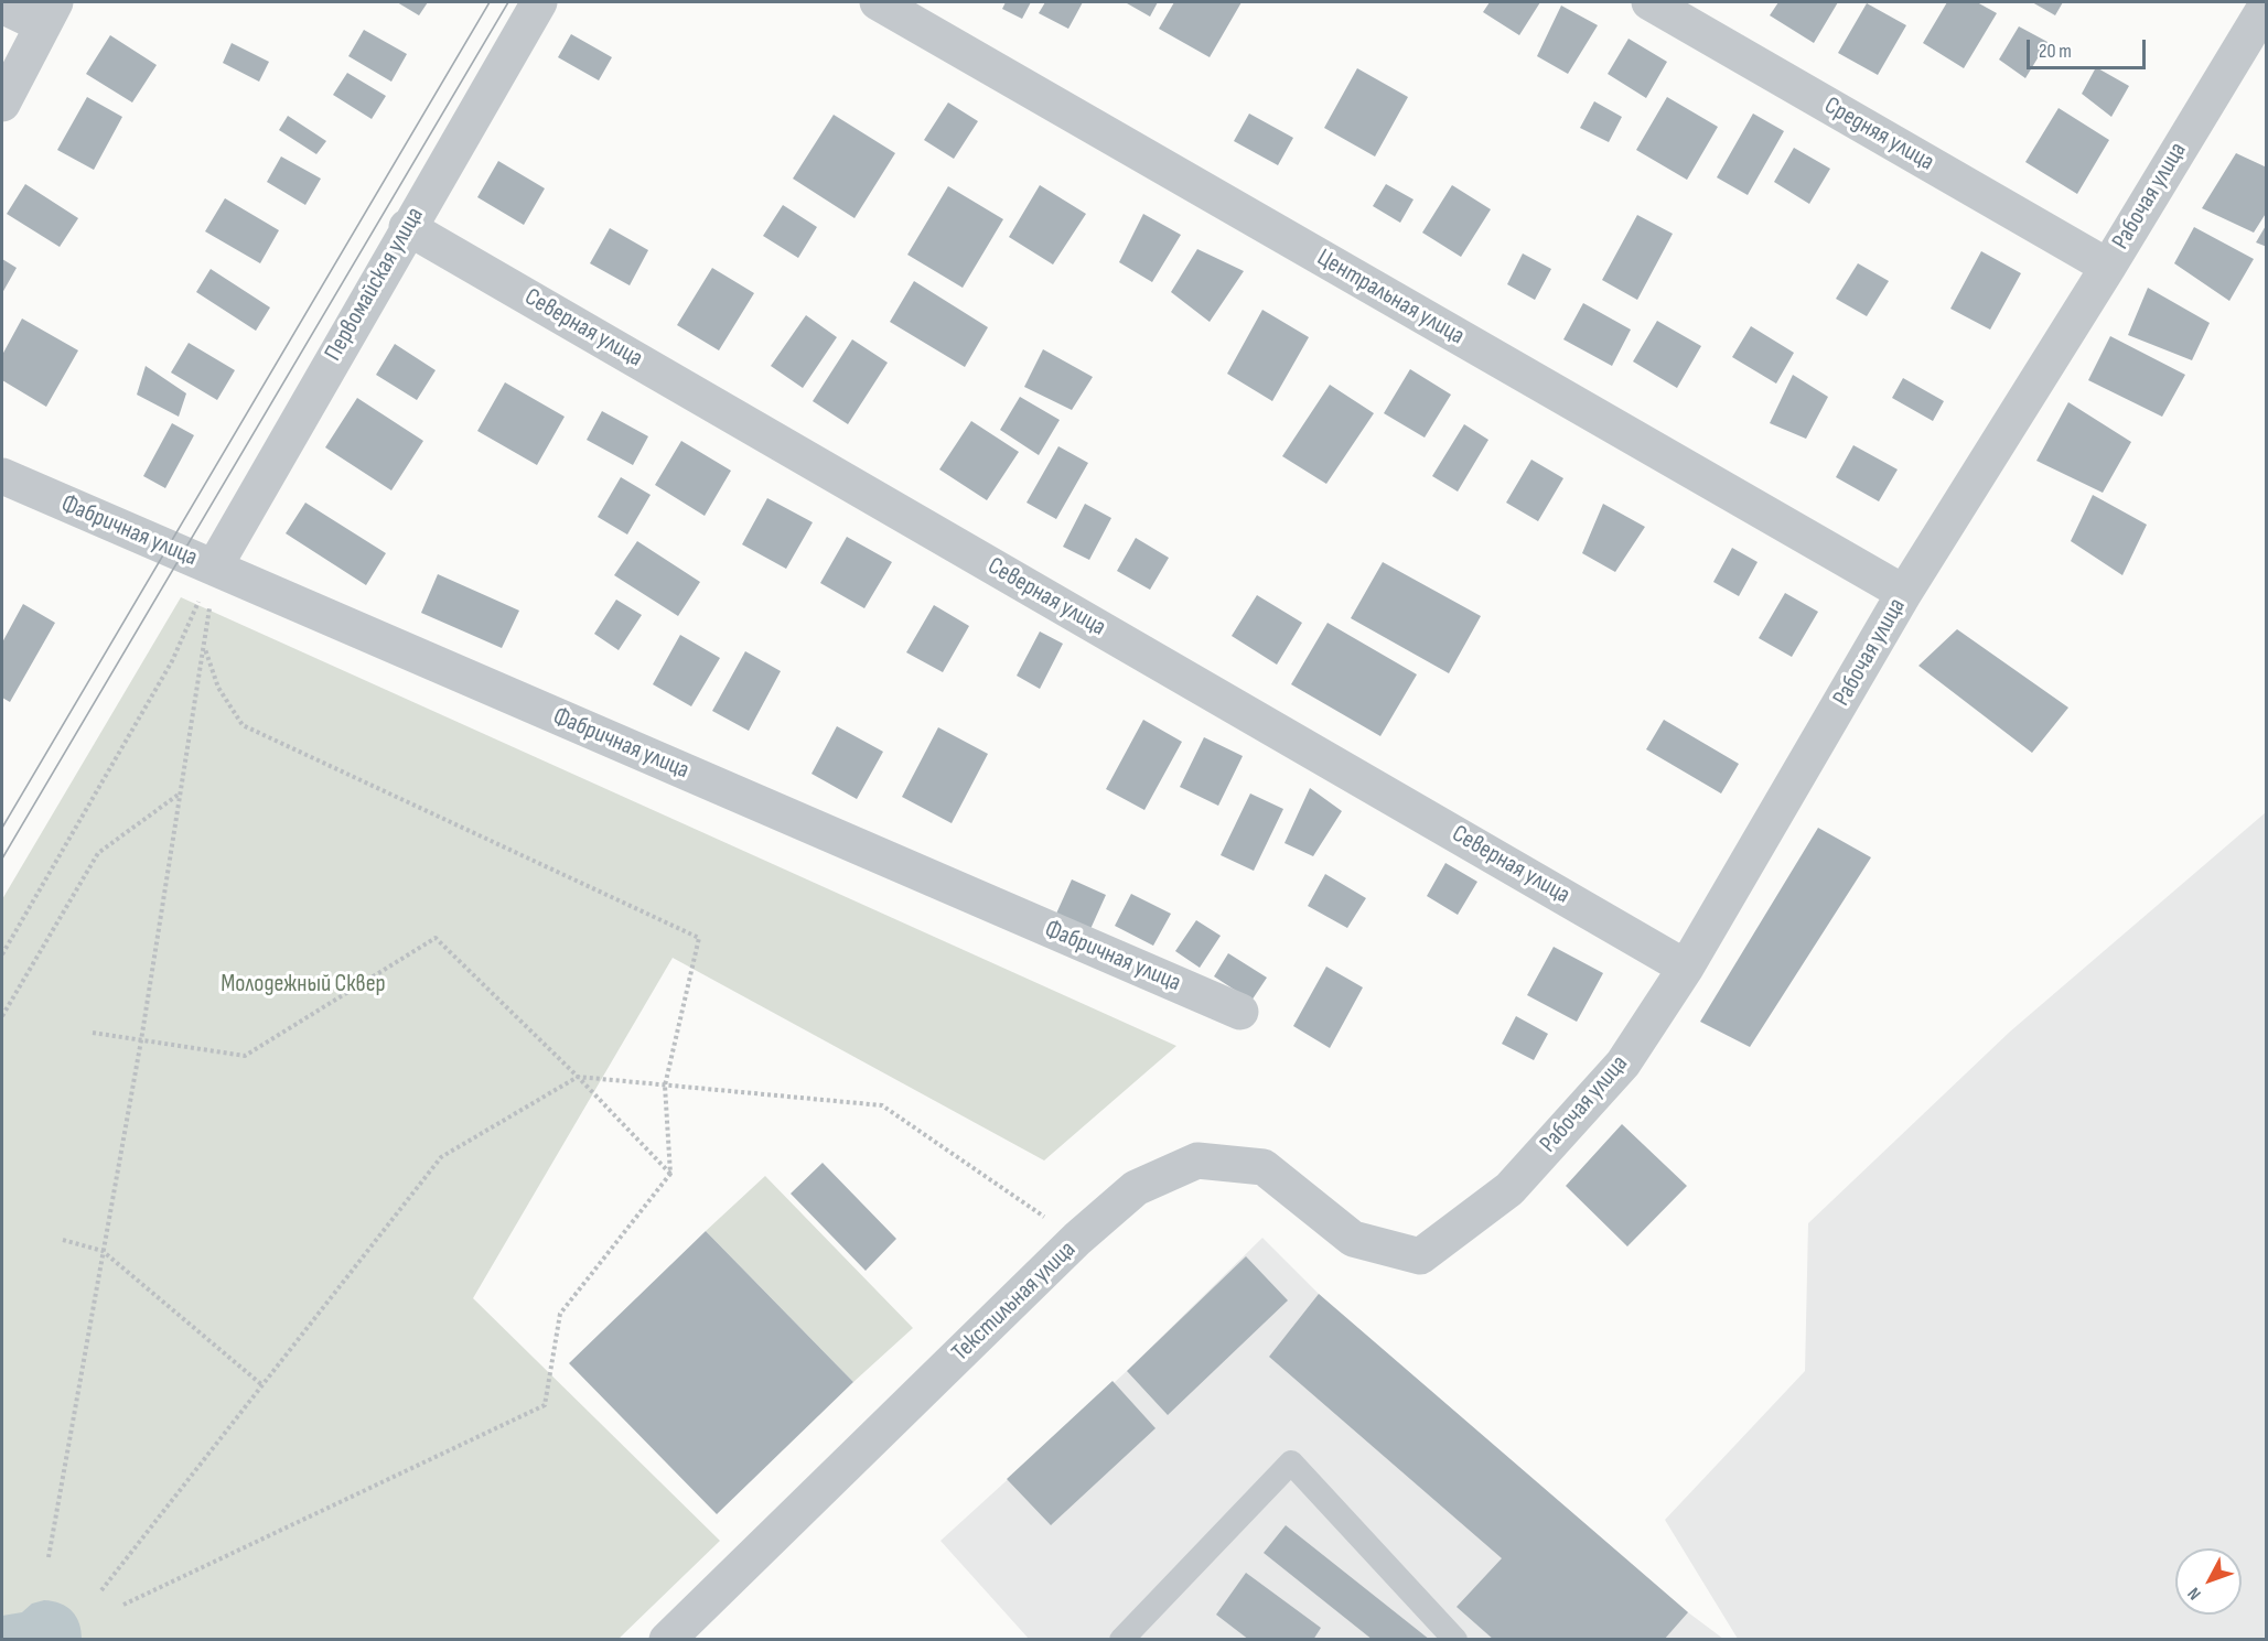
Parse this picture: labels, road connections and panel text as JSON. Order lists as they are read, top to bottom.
{
  "streets": {
    "street": [
      "Средняя улица",
      "Рабочая улица",
      "Первомайская улица",
      "Центральная улица",
      "Северная улица",
      "Фабричная улица",
      "Текстильная улица"
    ]
  },
  "crossings": [
    ["Средняя улица", "Рабочая улица"],
    ["Рабочая улица", "Центральная улица"],
    ["Рабочая улица", "Северная улица"],
    ["Рабочая улица", "Текстильная улица"],
    ["Первомайская улица", "Северная улица"],
    ["Первомайская улица", "Фабричная улица"]
  ],
  "parks": ["Молодежный Сквер"],
  "scale_bar": "20 m",
  "north": "bottom left"
}
